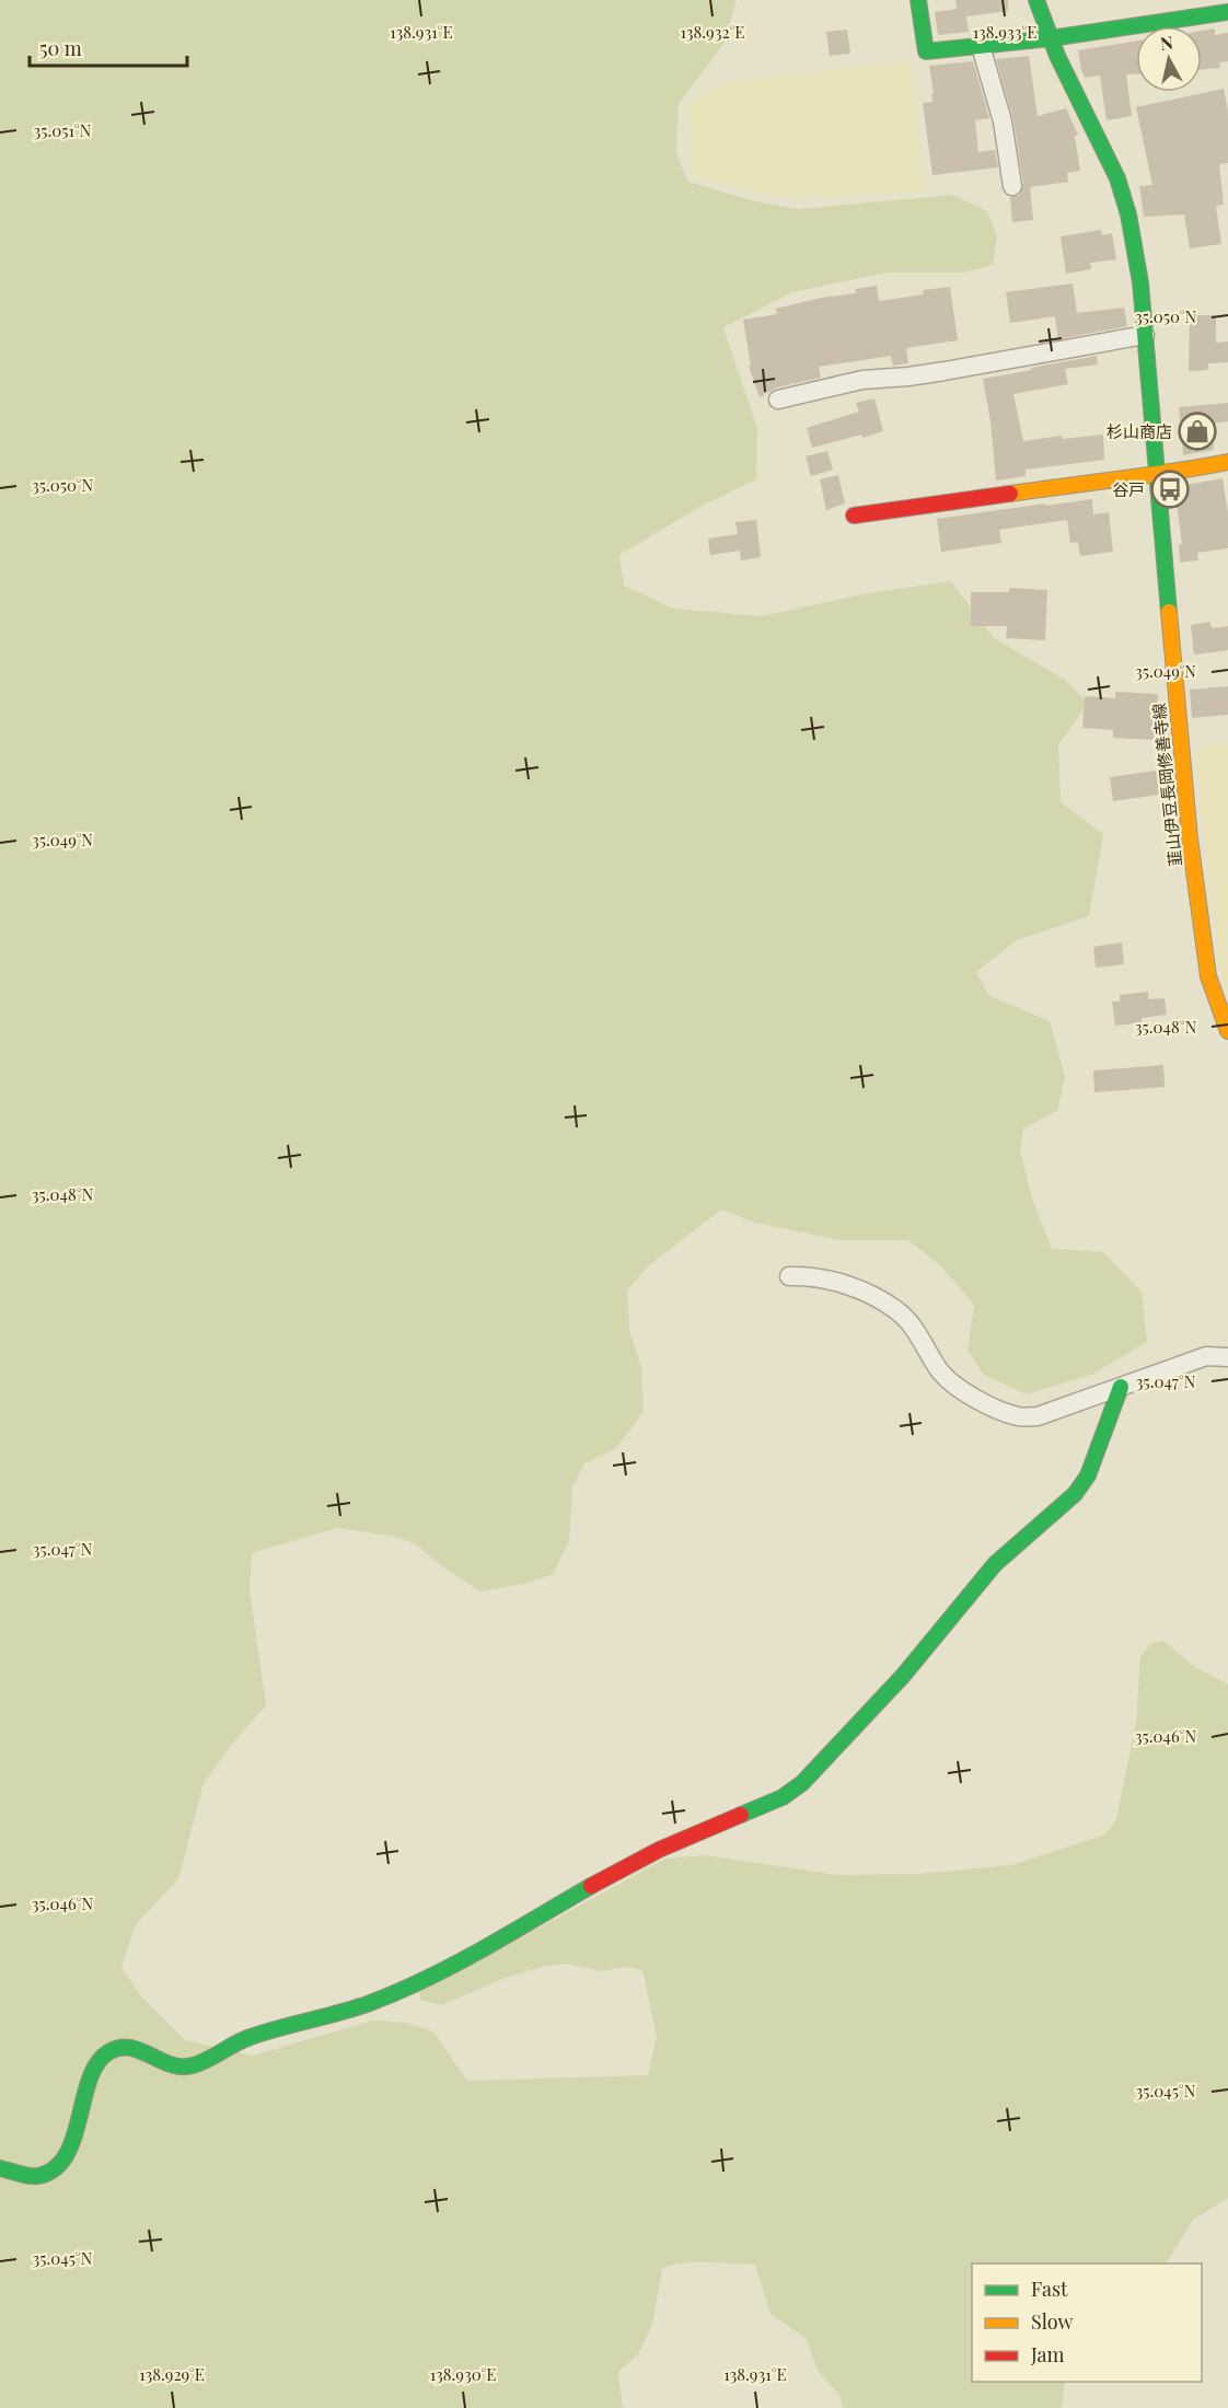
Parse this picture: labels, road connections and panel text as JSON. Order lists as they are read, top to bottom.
{
  "streets": {
    "street": ["韮山伊豆長岡修善寺線"]
  },
  "places": {
    "shop": ["杉山商店"],
    "bus stop": ["谷戸"]
  },
  "legend": ["Fast", "Slow", "Jam"],
  "scale_bar": "50 m",
  "north": "top",
  "coordinates": [
    "138.931°E",
    "138.932°E",
    "138.933°E",
    "35.051°N",
    "35.050°N",
    "35.049°N",
    "35.048°N",
    "35.047°N",
    "35.046°N",
    "35.045°N",
    "138.929°E",
    "138.930°E"
  ]
}
